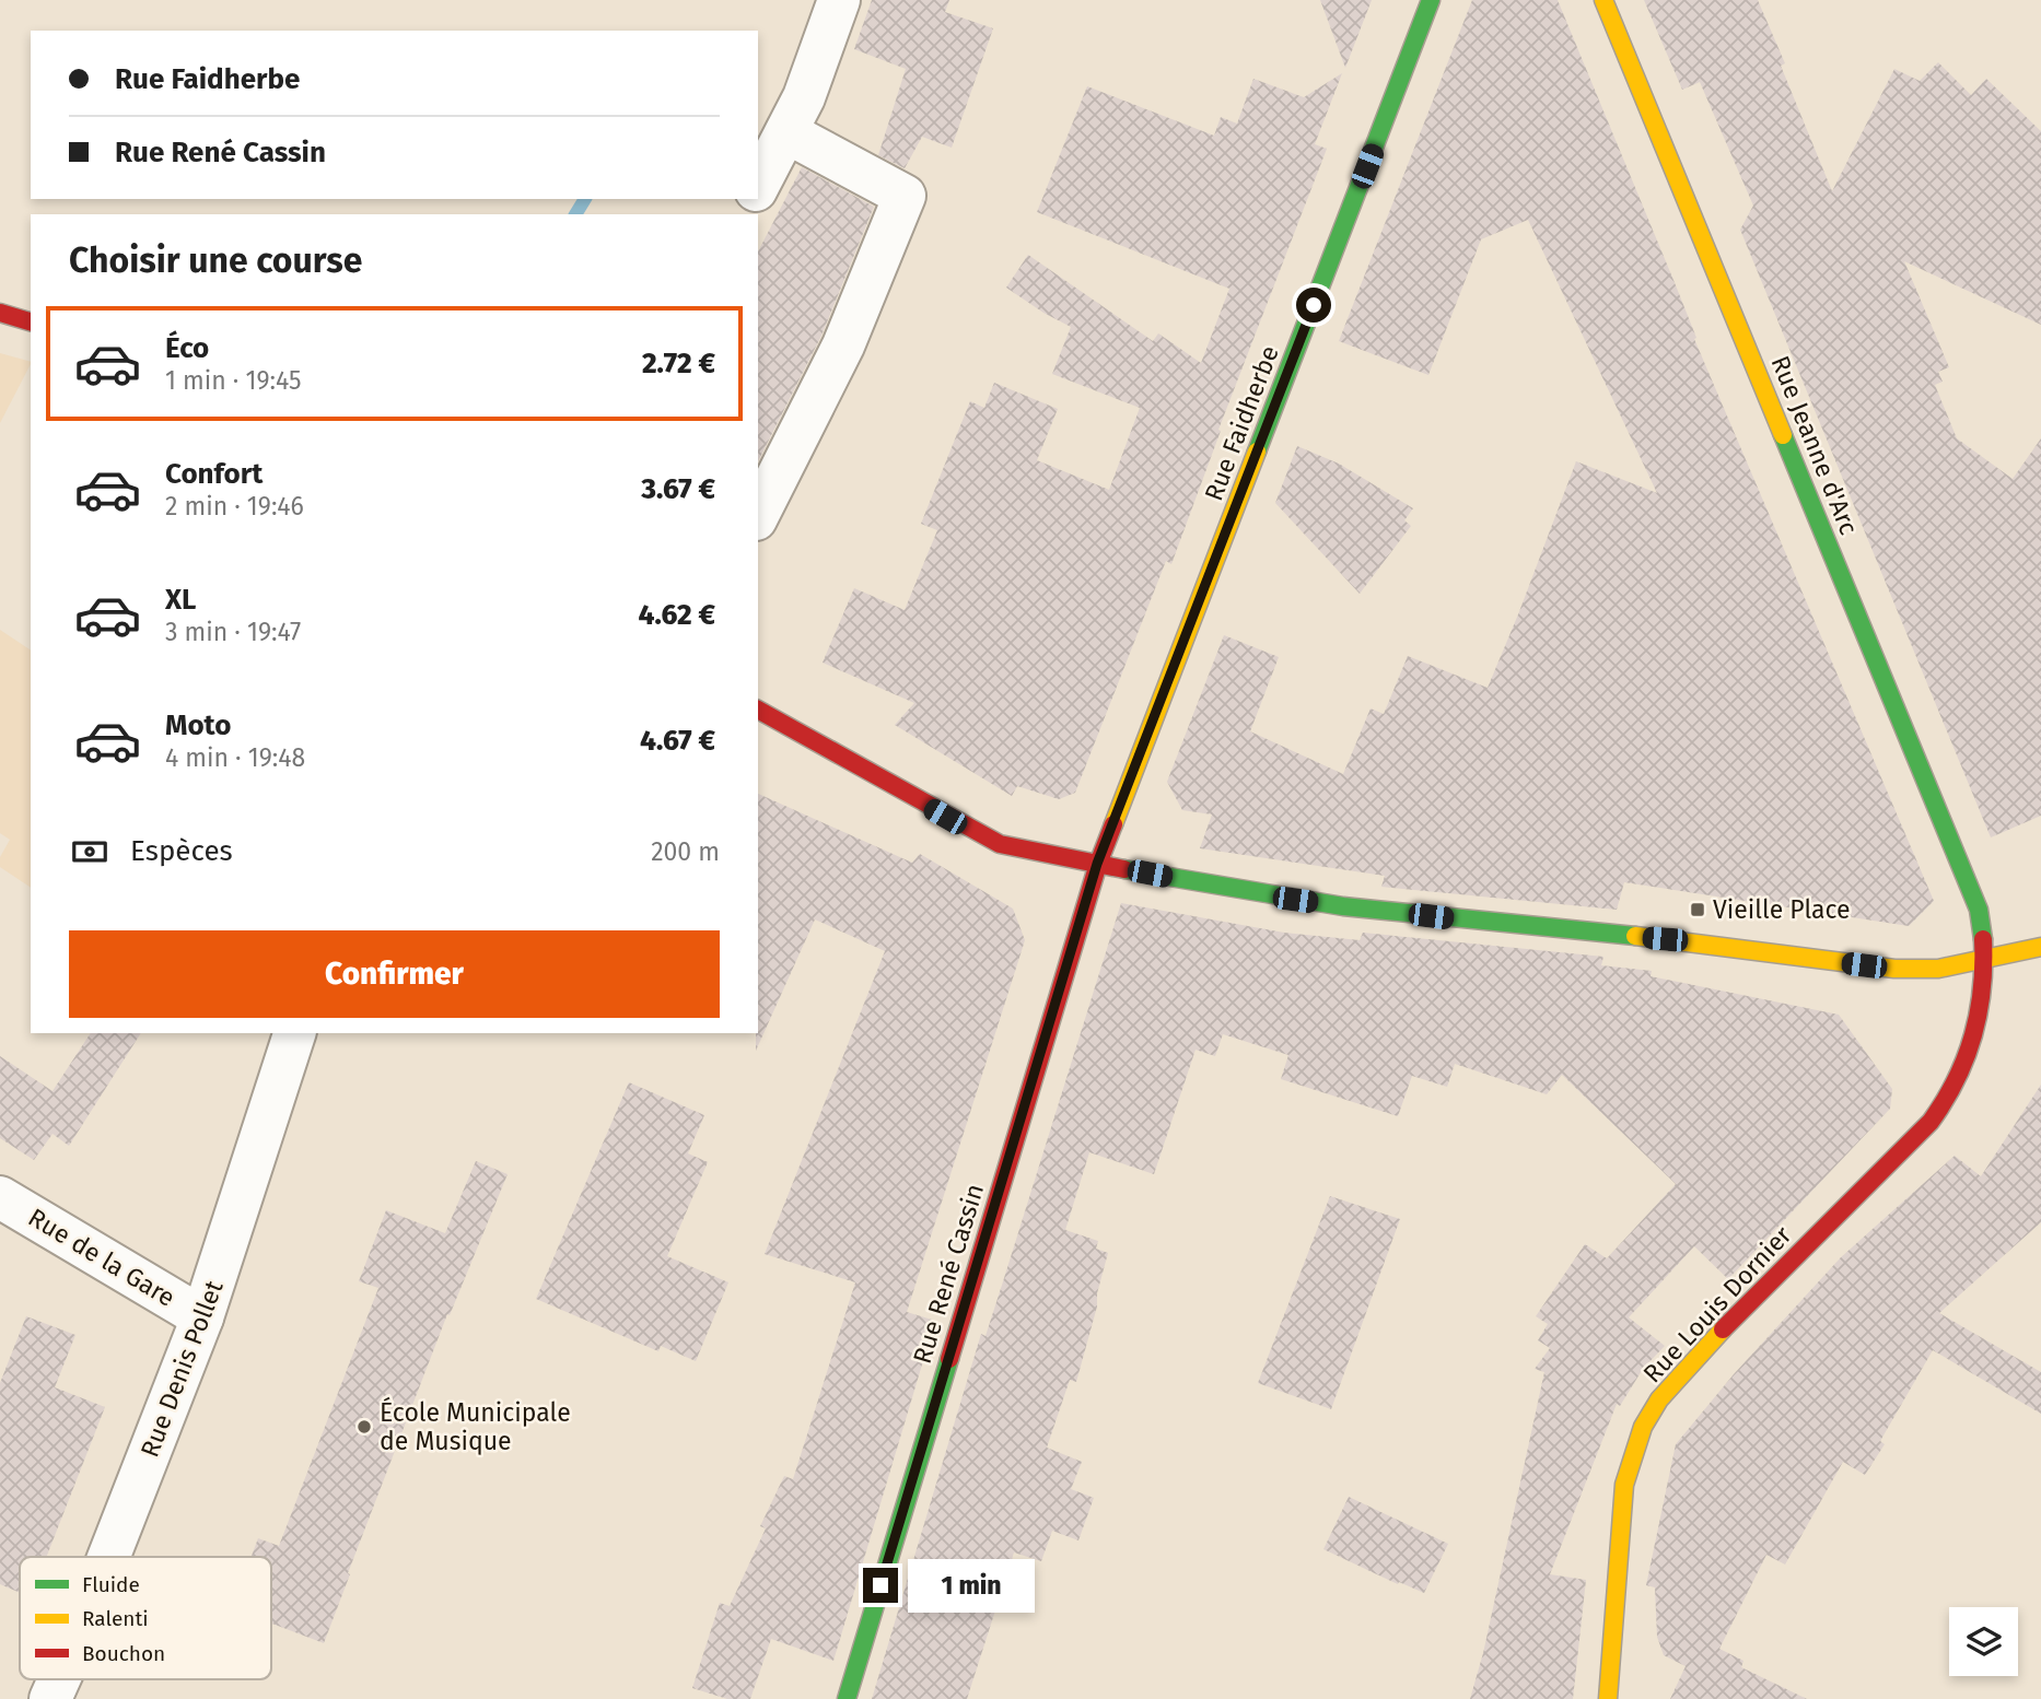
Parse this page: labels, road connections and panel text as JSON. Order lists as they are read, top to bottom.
{
  "streets": {
    "street": [
      "Rue Faidherbe",
      "Rue Jeanne d'Arc",
      "Rue de la Gare",
      "Rue René Cassin",
      "Rue Louis Dornier",
      "Rue Denis Pollet"
    ]
  },
  "crossings": [
    ["Rue Faidherbe", "Rue René Cassin"],
    ["Rue Jeanne d'Arc", "Rue Louis Dornier"],
    ["Rue de la Gare", "Rue Denis Pollet"]
  ],
  "places": {
    "transit": ["Vieille Place"],
    "other": ["École Municipale de Musique"]
  },
  "legend": ["Fluide", "Ralenti", "Bouchon"],
  "page": {
    "banner": ["Rue Faidherbe", "Rue René Cassin"],
    "heading": "Choisir une course",
    "list": [
      {
        "name": "Éco",
        "note": "1 min · 19:45",
        "value": "2.72 €"
      },
      {
        "name": "Confort",
        "note": "2 min · 19:46",
        "value": "3.67 €"
      },
      {
        "name": "XL",
        "note": "3 min · 19:47",
        "value": "4.62 €"
      },
      {
        "name": "Moto",
        "note": "4 min · 19:48",
        "value": "4.67 €"
      }
    ],
    "pay": ["Espèces", "200 m"],
    "buttons": "Confirmer",
    "bubble": "1 min"
  }
}
